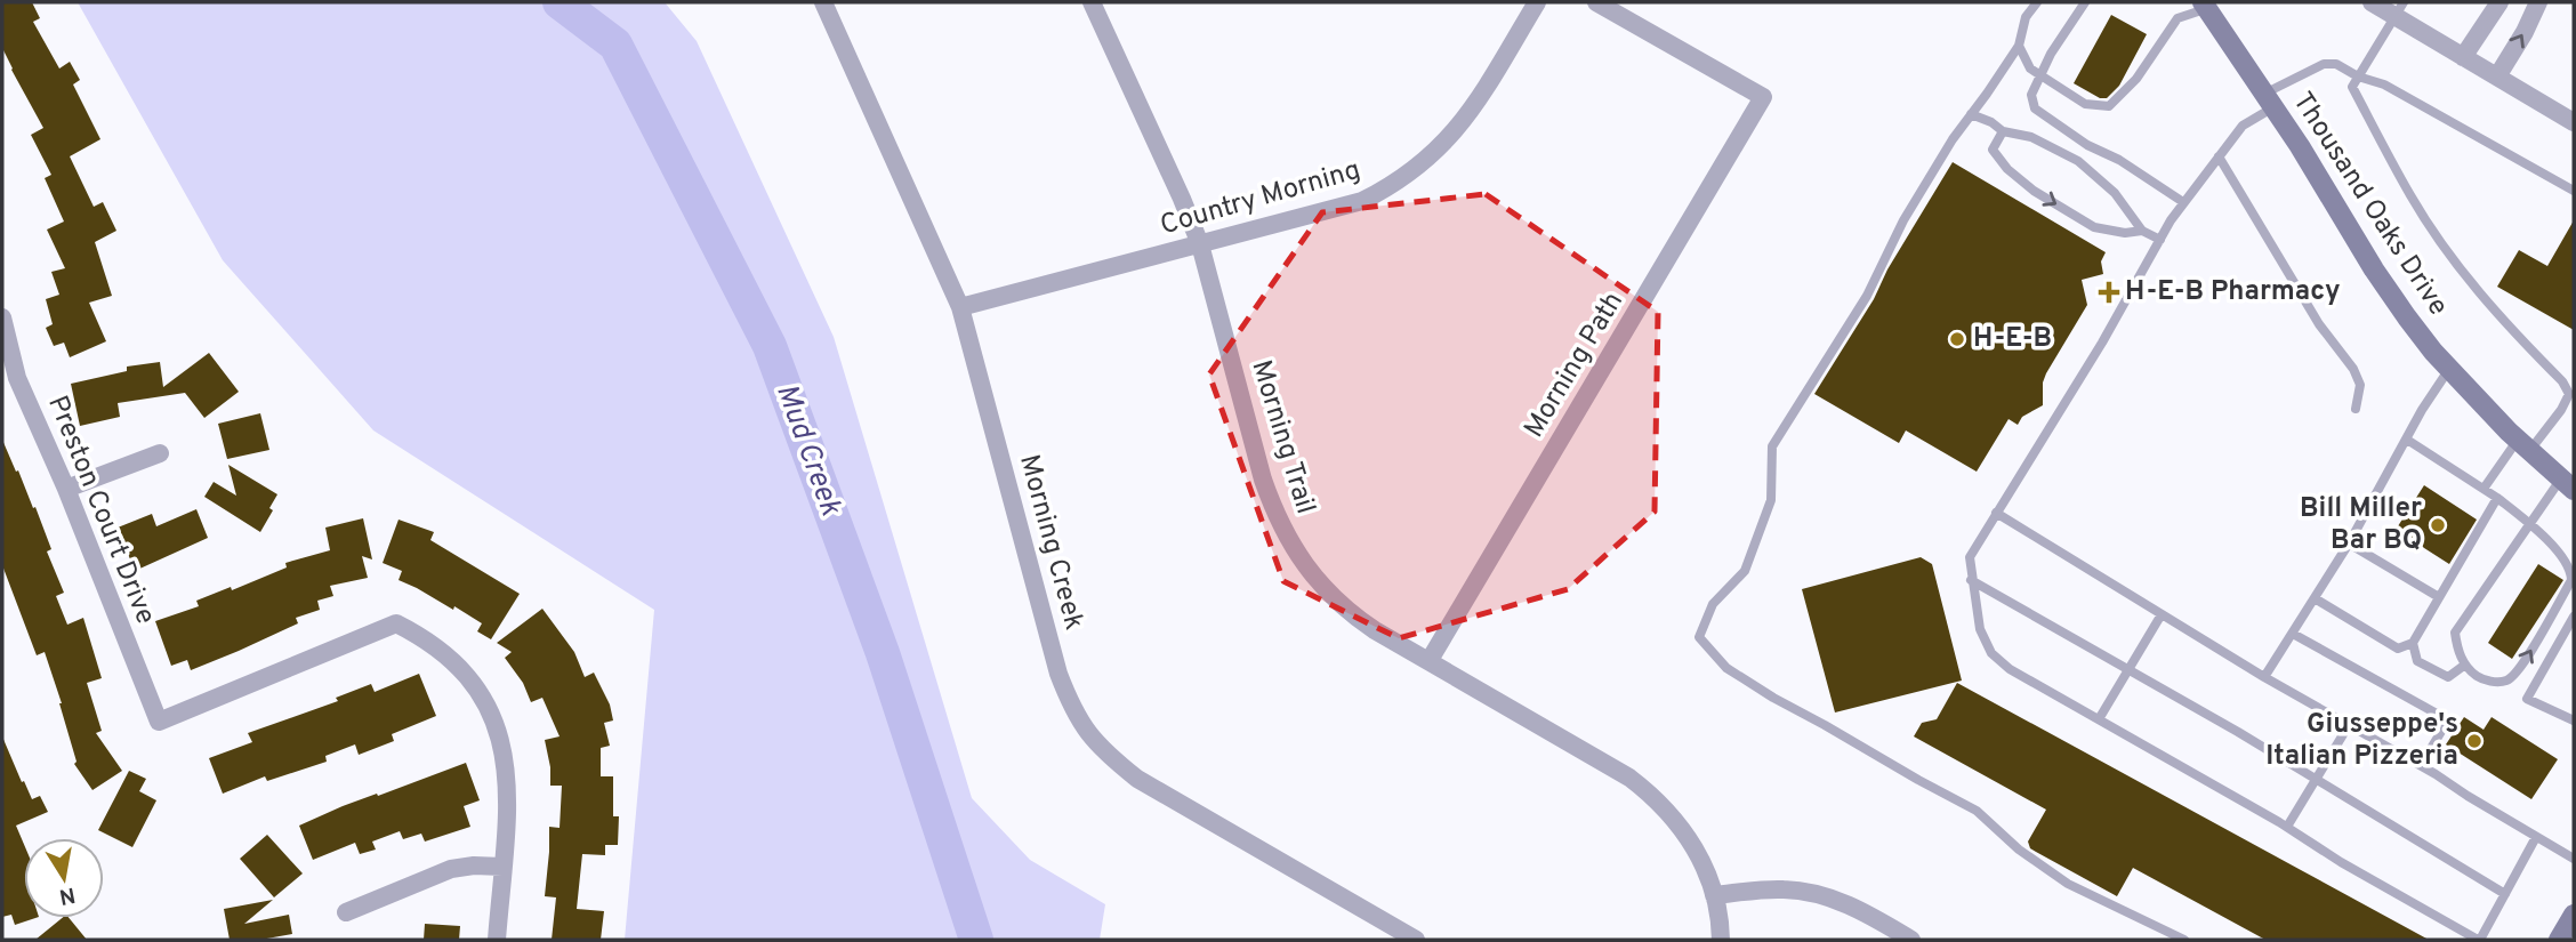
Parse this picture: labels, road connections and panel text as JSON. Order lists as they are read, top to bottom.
{
  "streets": {
    "main road": ["Thousand Oaks Drive"],
    "street": [
      "Country Morning",
      "Morning Path",
      "Morning Trail",
      "Preston Court Drive",
      "Morning Creek"
    ]
  },
  "crossings": [
    ["Country Morning", "Morning Trail"],
    ["Country Morning", "Morning Creek"],
    ["Morning Path", "Morning Trail"]
  ],
  "water": ["Mud Creek"],
  "places": {
    "health": ["H-E-B Pharmacy"],
    "other": ["H-E-B", "Bill Miller Bar BQ", "Giusseppe's Italian Pizzeria"]
  },
  "north": "bottom"
}
